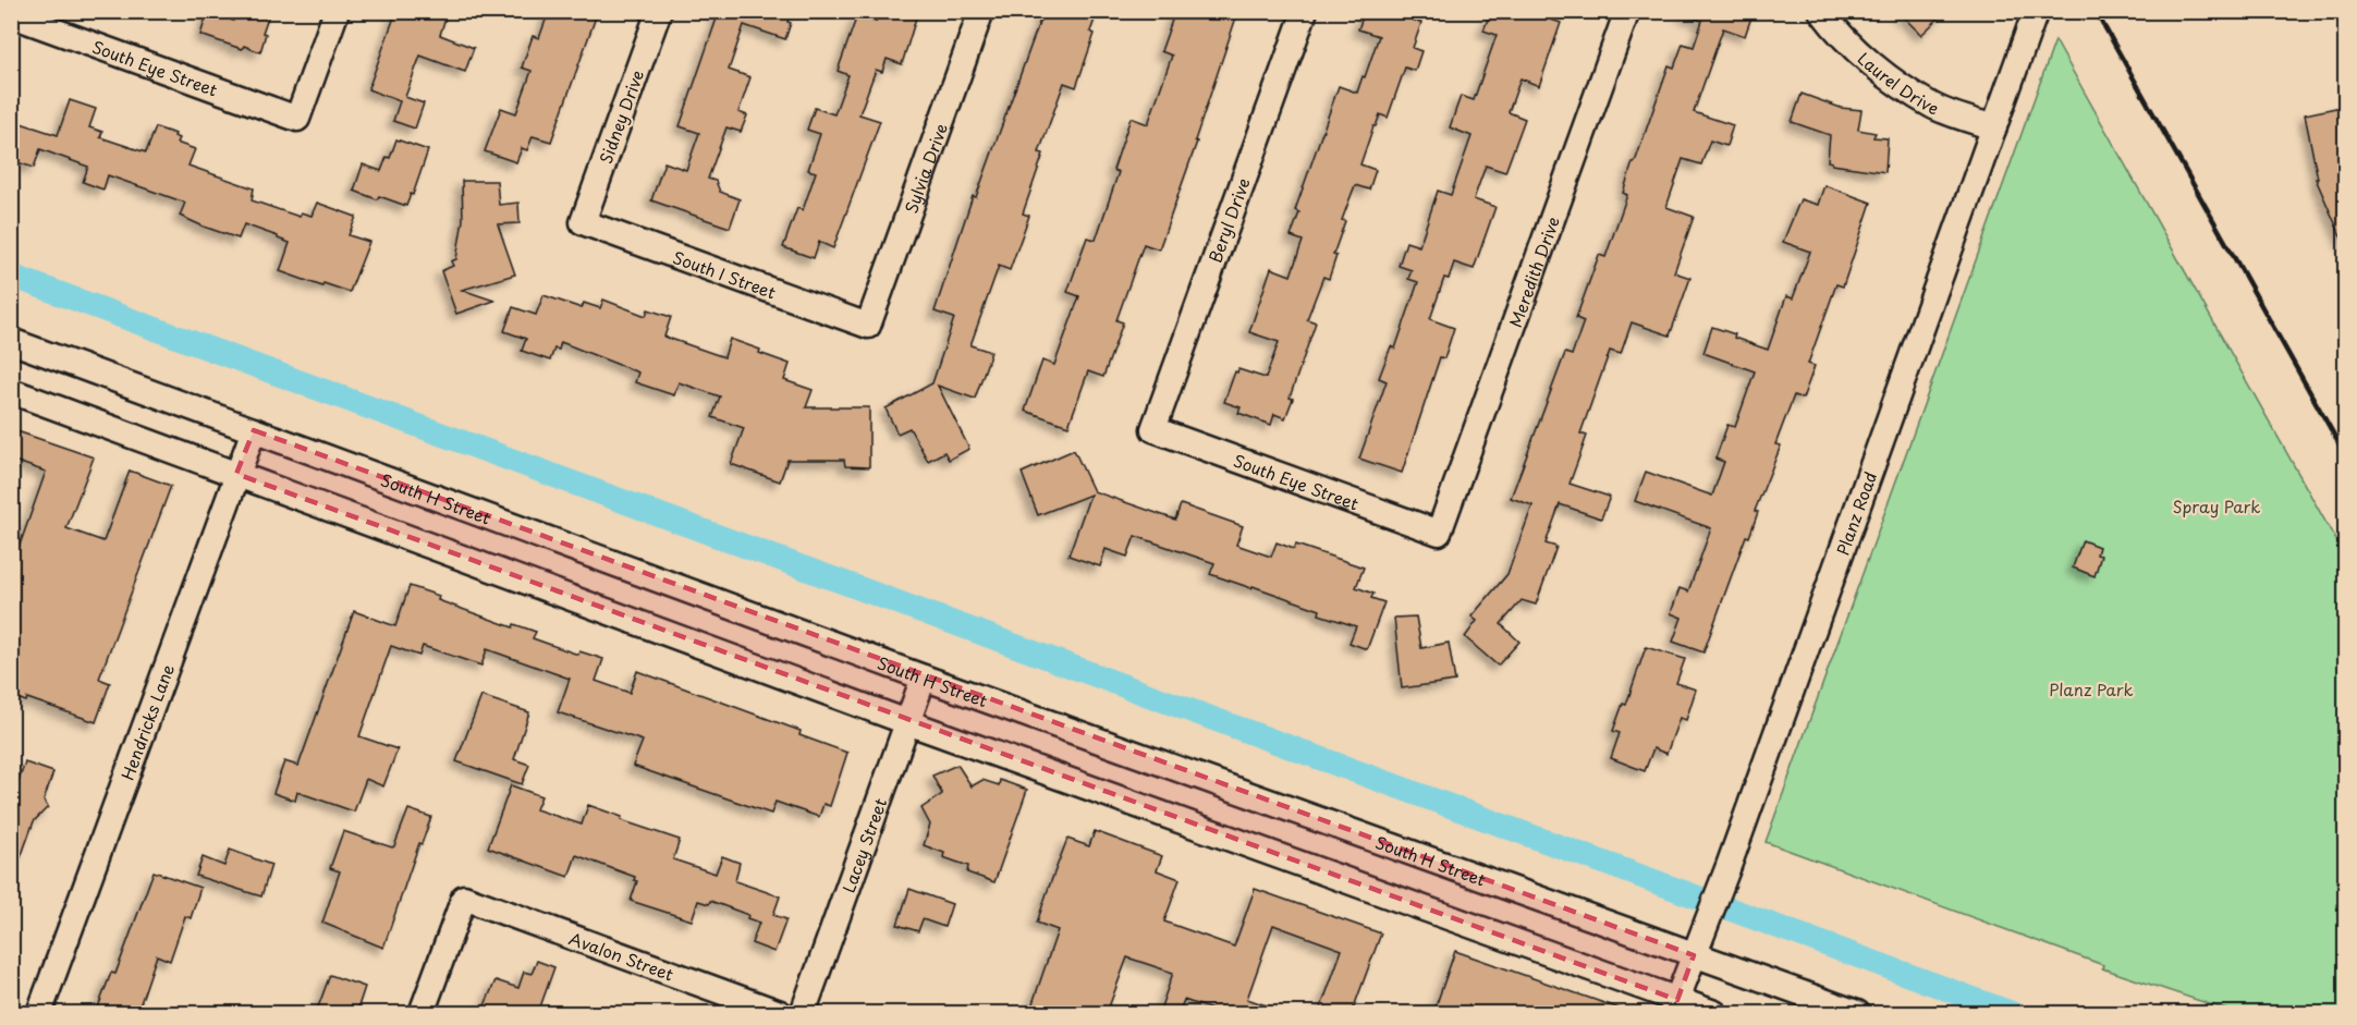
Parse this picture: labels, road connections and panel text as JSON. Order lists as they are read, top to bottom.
{
  "streets": {
    "street": [
      "South Eye Street",
      "Laurel Drive",
      "Sidney Drive",
      "Sylvia Drive",
      "Beryl Drive",
      "Meredith Drive",
      "South I Street",
      "South H Street",
      "Planz Road",
      "Hendricks Lane",
      "Lacey Street",
      "Avalon Street"
    ]
  },
  "crossings": [
    ["South Eye Street", "Beryl Drive"],
    ["South Eye Street", "Meredith Drive"],
    ["Laurel Drive", "Planz Road"],
    ["Sidney Drive", "South I Street"],
    ["Sylvia Drive", "South I Street"],
    ["South H Street", "Planz Road"],
    ["South H Street", "Hendricks Lane"],
    ["South H Street", "Lacey Street"]
  ],
  "parks": ["Spray Park", "Planz Park"]
}
